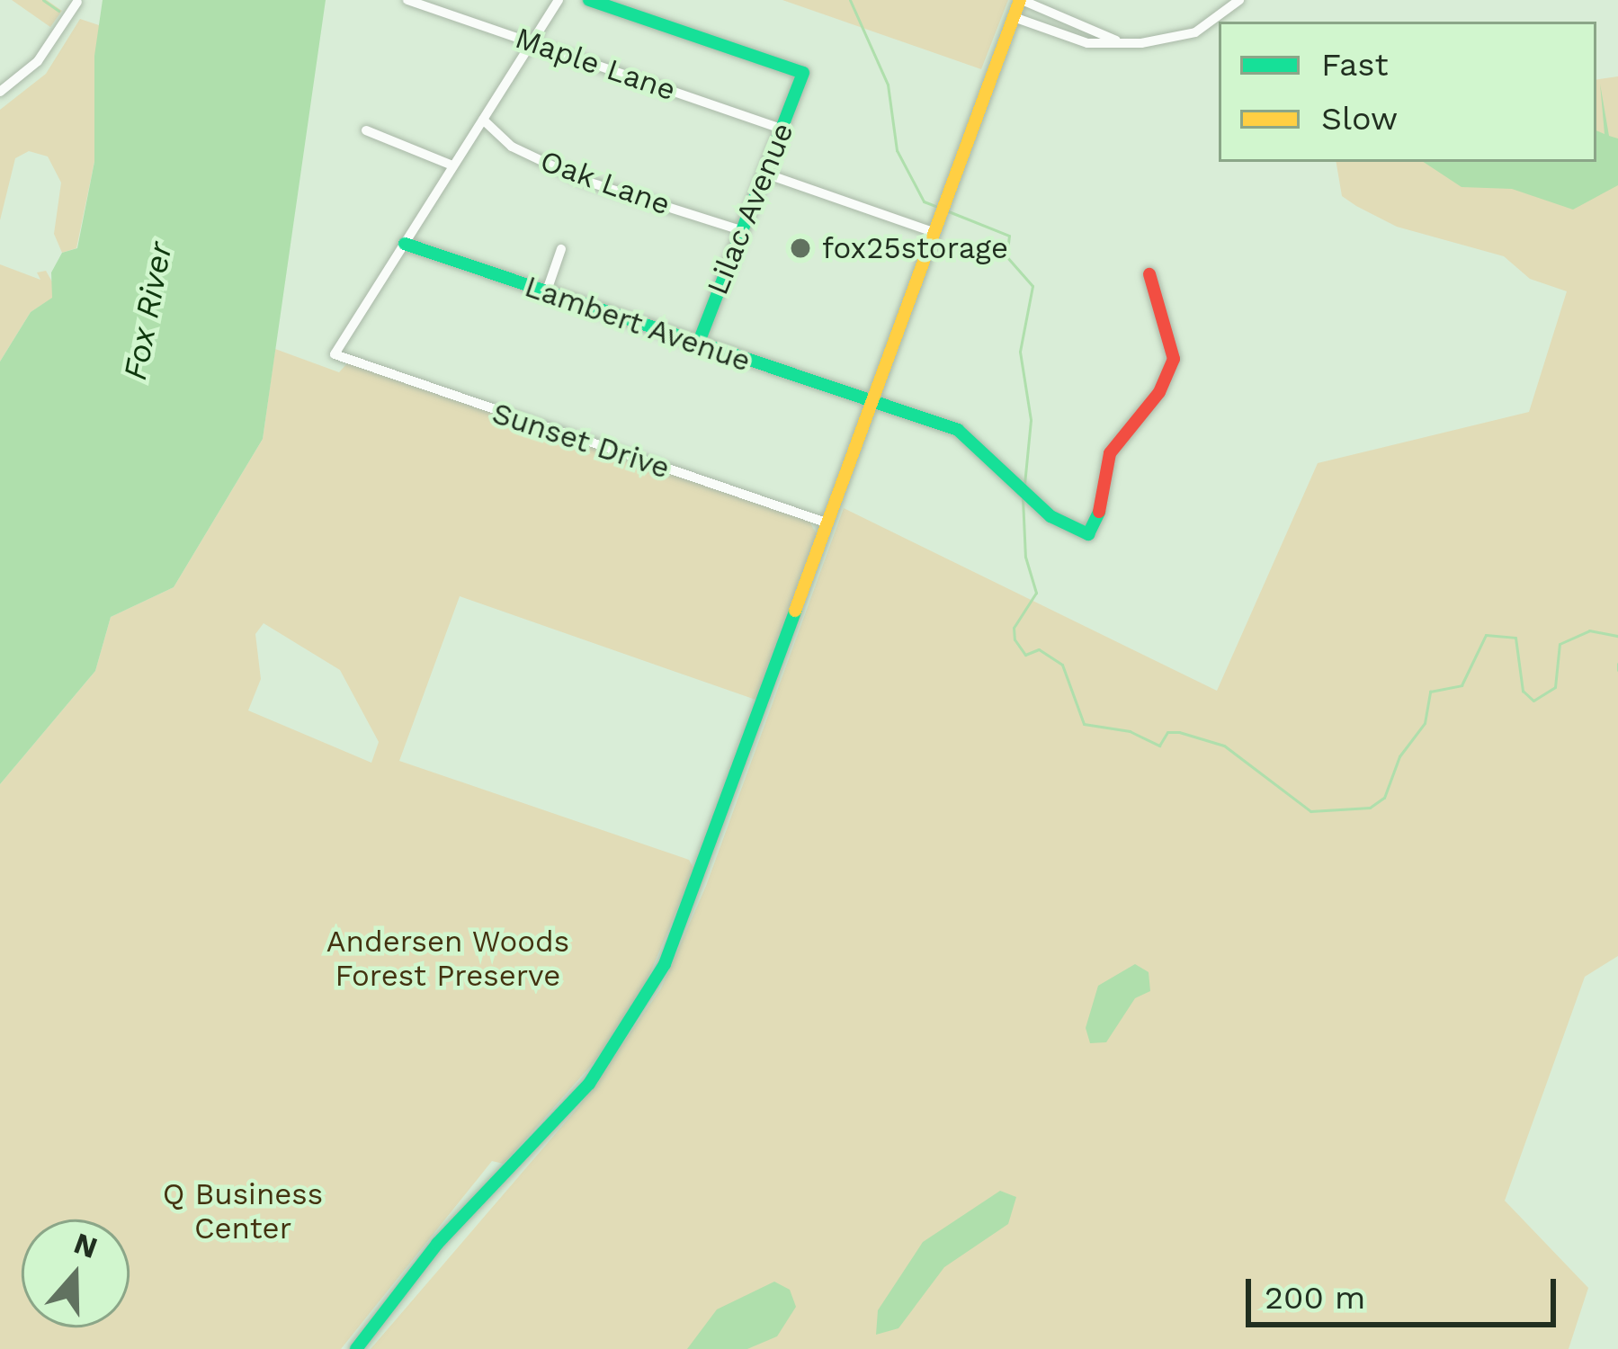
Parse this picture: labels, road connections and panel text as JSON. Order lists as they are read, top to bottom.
{
  "streets": {
    "street": [
      "Maple Lane",
      "Oak Lane",
      "Lilac Avenue",
      "Lambert Avenue",
      "Sunset Drive"
    ]
  },
  "crossings": [
    ["Maple Lane", "Lilac Avenue"],
    ["Oak Lane", "Lilac Avenue"],
    ["Lilac Avenue", "Lambert Avenue"],
    ["Lambert Avenue", "Sunset Drive"]
  ],
  "water": ["Fox River"],
  "parks": ["Andersen Woods Forest Preserve", "Q Business Center"],
  "places": ["fox25storage"],
  "legend": ["Fast", "Slow"],
  "scale_bar": "200 m",
  "north": "top"
}
